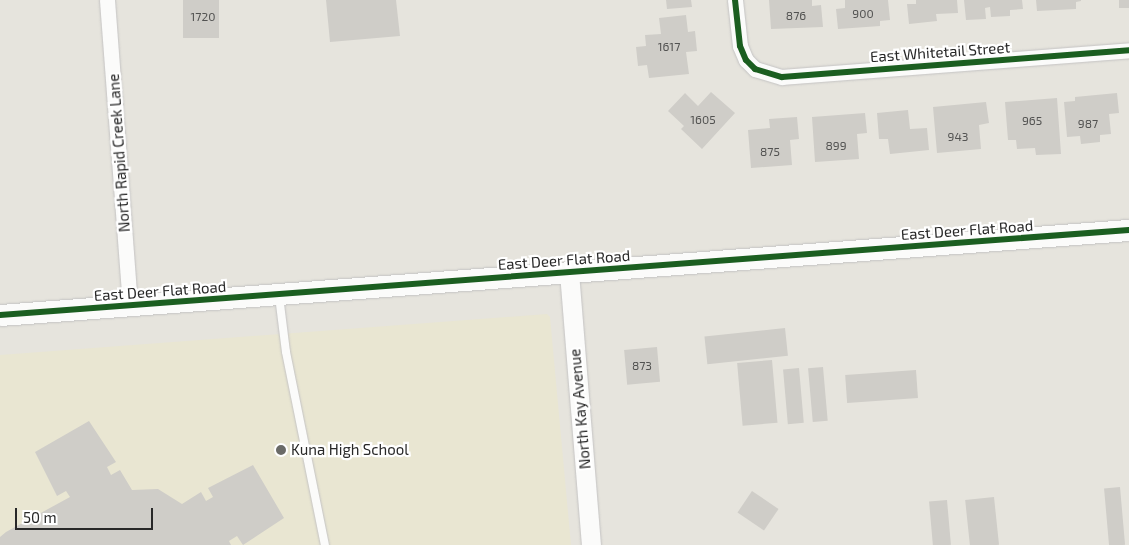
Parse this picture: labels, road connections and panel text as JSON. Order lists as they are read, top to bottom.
{
  "streets": {
    "main road": ["East Deer Flat Road"],
    "street": ["East Whitetail Street", "North Rapid Creek Lane", "North Kay Avenue"]
  },
  "crossings": [
    ["North Rapid Creek Lane", "East Deer Flat Road"],
    ["East Deer Flat Road", "North Kay Avenue"]
  ],
  "places": ["Kuna High School"],
  "house_numbers": [
    "900",
    "876",
    "1720",
    "1617",
    "1605",
    "965",
    "987",
    "943",
    "899",
    "875",
    "873"
  ],
  "scale_bar": "50 m"
}
